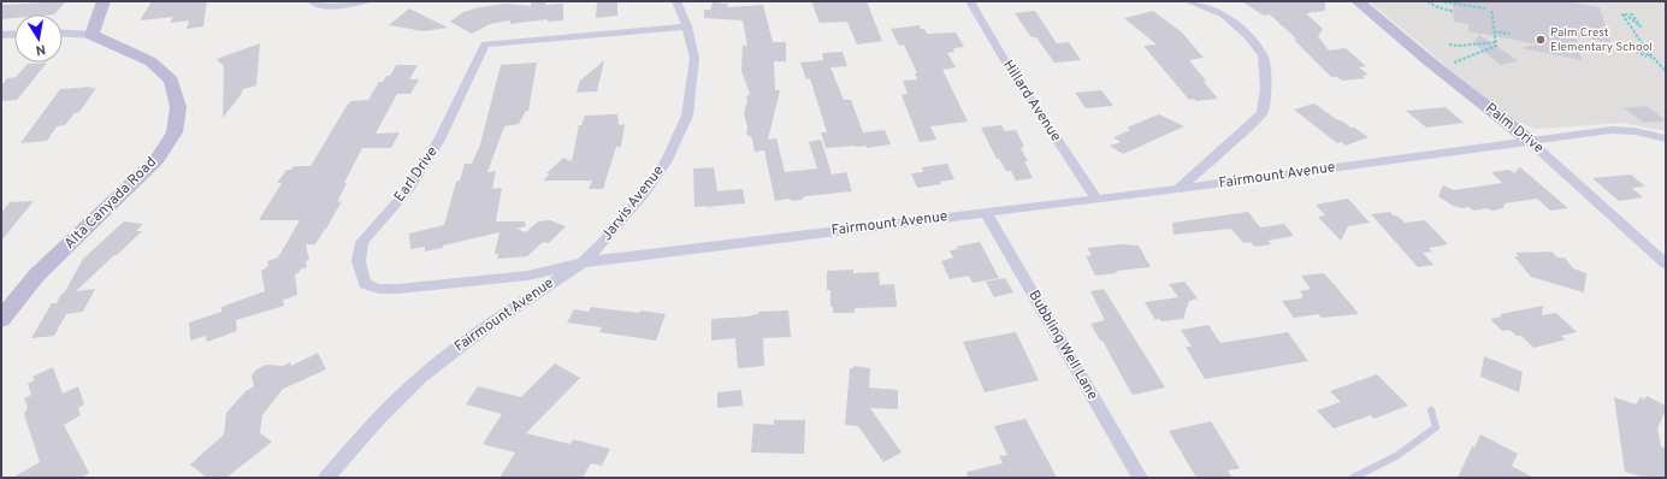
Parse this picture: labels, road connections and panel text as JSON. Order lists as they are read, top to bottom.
{
  "streets": {
    "street": [
      "Hillard Avenue",
      "Palm Drive",
      "Earl Drive",
      "Fairmount Avenue",
      "Alta Canyada Road",
      "Jarvis Avenue",
      "Bubbling Well Lane"
    ]
  },
  "crossings": [
    ["Hillard Avenue", "Fairmount Avenue"],
    ["Palm Drive", "Fairmount Avenue"],
    ["Earl Drive", "Fairmount Avenue"],
    ["Earl Drive", "Jarvis Avenue"],
    ["Fairmount Avenue", "Jarvis Avenue"],
    ["Fairmount Avenue", "Bubbling Well Lane"]
  ],
  "places": ["Palm Crest Elementary School"],
  "north": "bottom"
}
